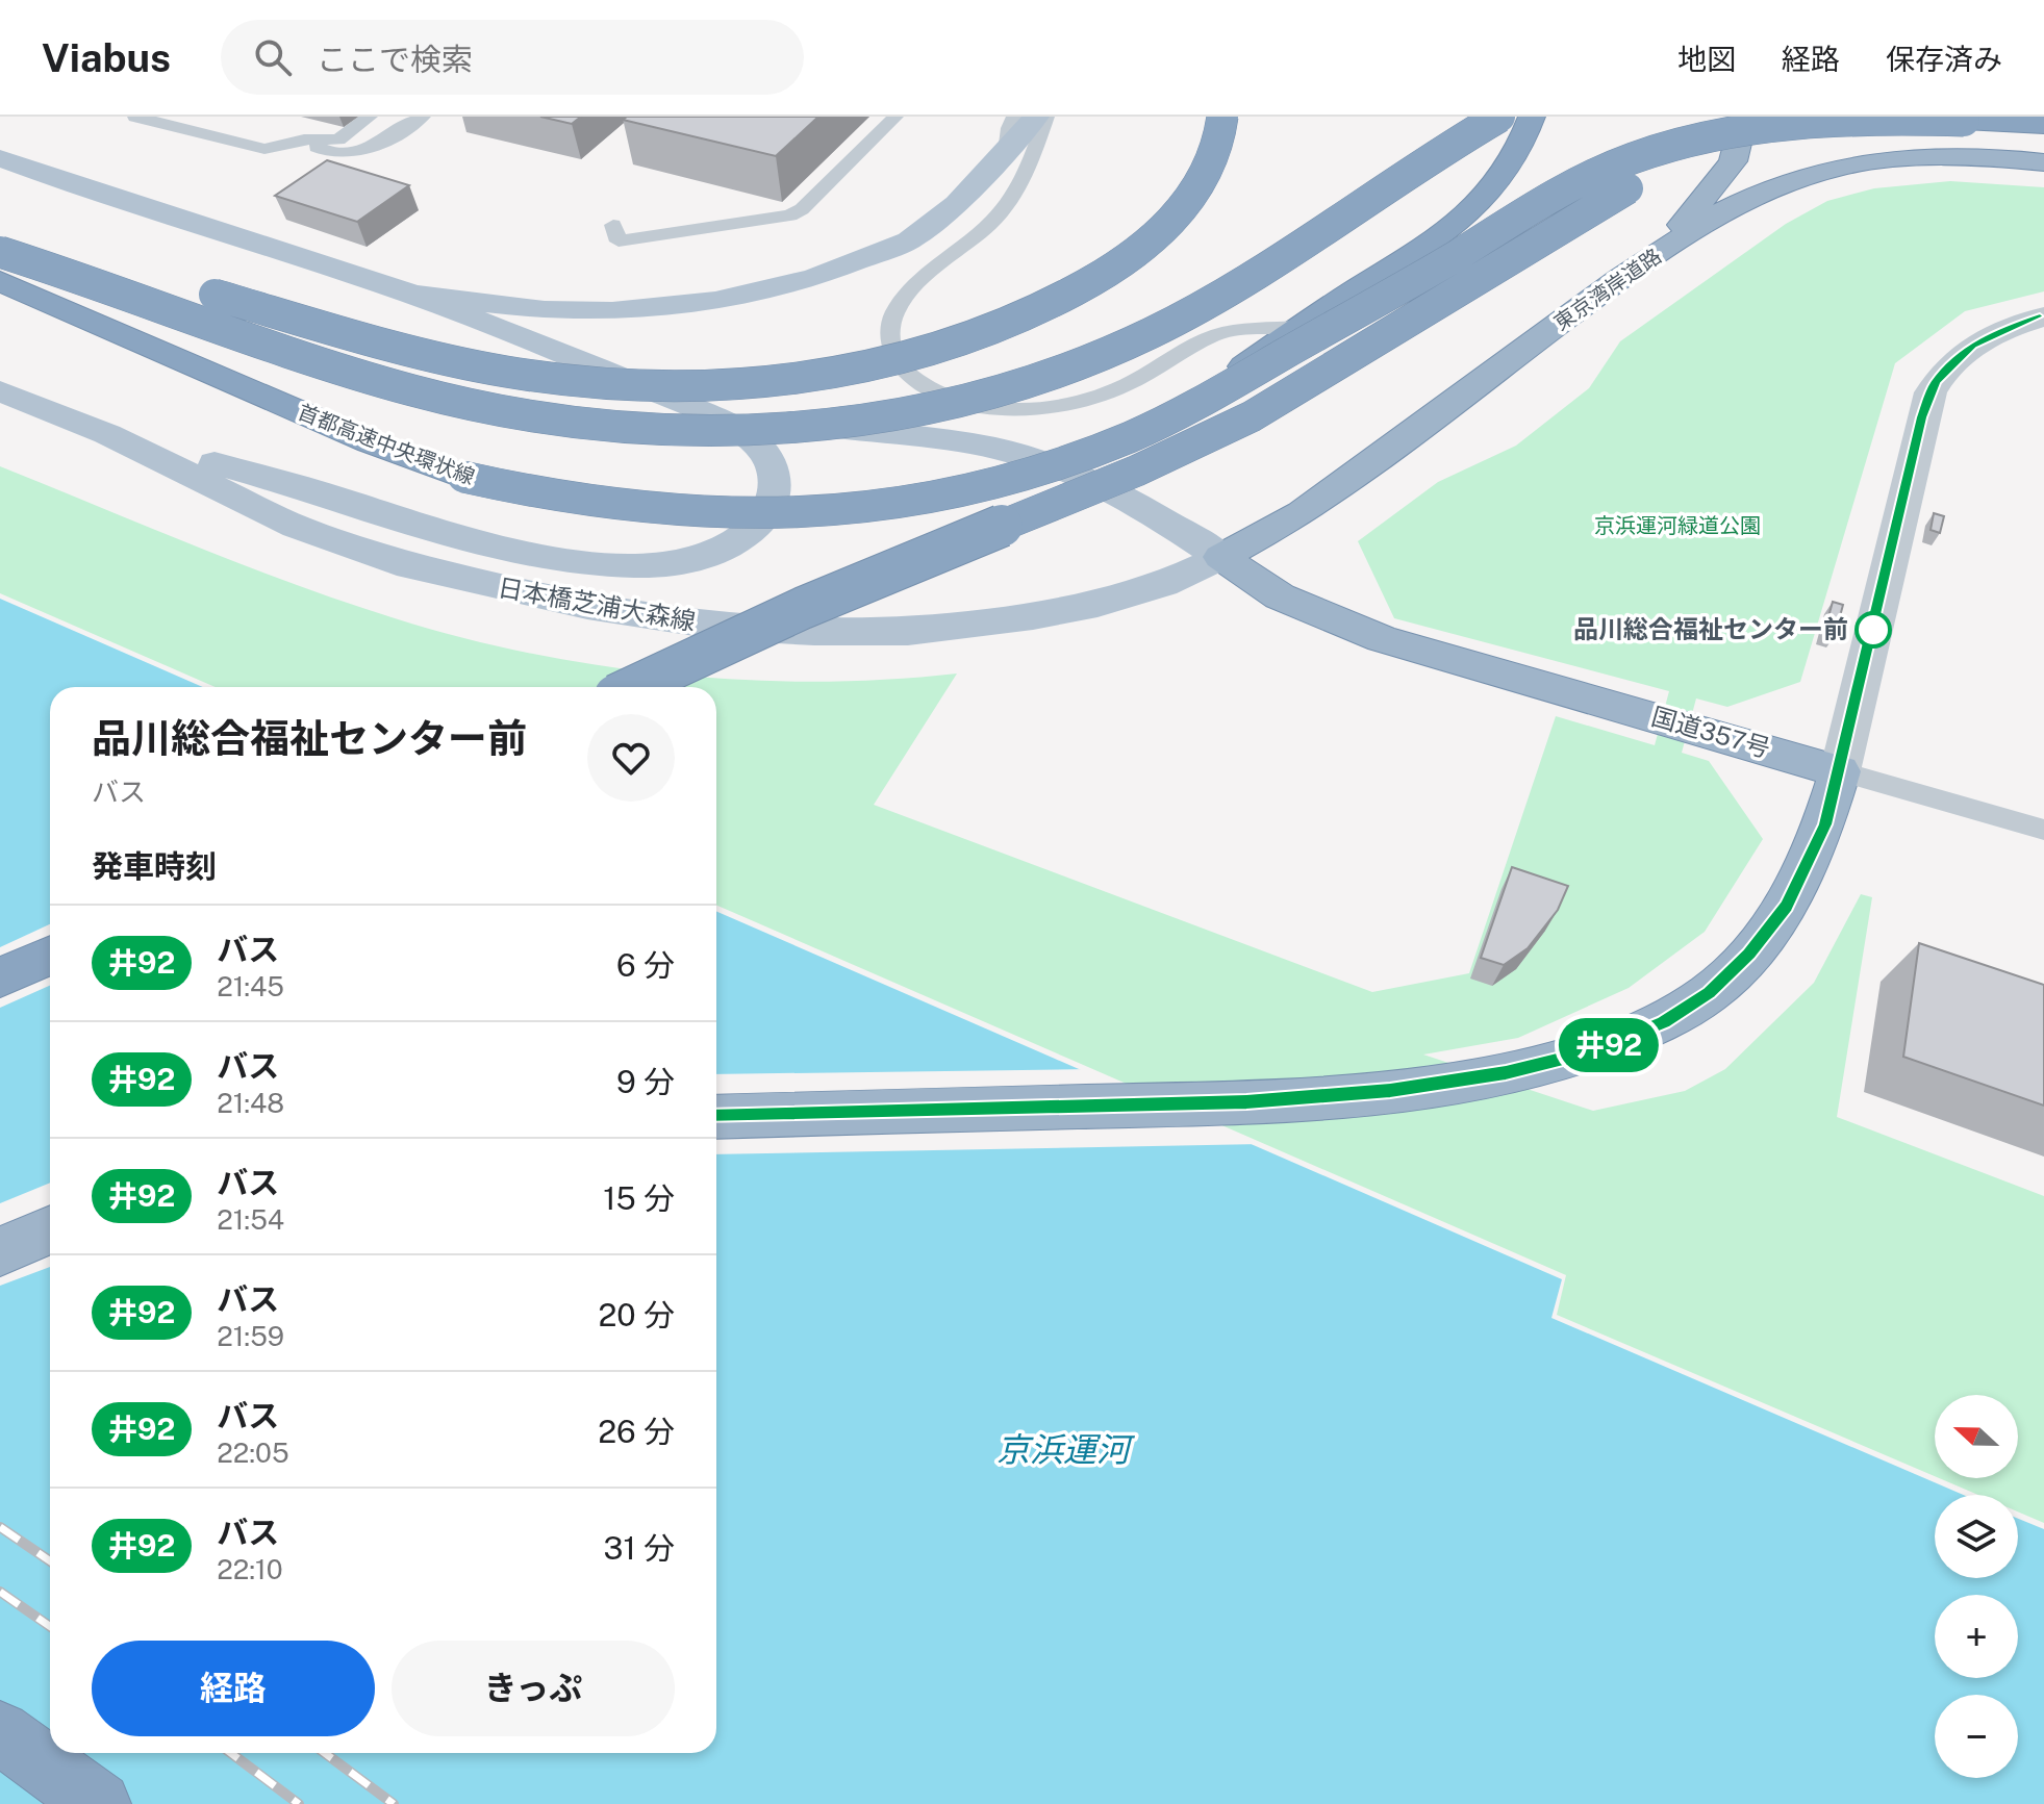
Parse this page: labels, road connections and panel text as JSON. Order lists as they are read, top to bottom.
{
  "streets": {
    "highway": ["東京湾岸道路", "首都高速中央環状線", "国道357号"],
    "main road": ["日本橋芝浦大森線"]
  },
  "crossings": [
    ["東京湾岸道路", "日本橋芝浦大森線"],
    ["東京湾岸道路", "国道357号"],
    ["日本橋芝浦大森線", "国道357号"]
  ],
  "water": ["京浜運河"],
  "parks": ["京浜運河緑道公園"],
  "places": ["品川総合福祉センター前"],
  "lines": ["bus line 井92"],
  "north": "left",
  "page": {
    "header": "Viabus",
    "search": "ここで検索",
    "nav": ["地図", "経路", "保存済み"],
    "on_map": "井92",
    "heading": [
      ["品川総合福祉センター前", "バス"],
      "発車時刻"
    ],
    "list": [
      {
        "mark": "井92",
        "name": "バス",
        "note": "21:45",
        "value": "6 分"
      },
      {
        "mark": "井92",
        "name": "バス",
        "note": "21:48",
        "value": "9 分"
      },
      {
        "mark": "井92",
        "name": "バス",
        "note": "21:54",
        "value": "15 分"
      },
      {
        "mark": "井92",
        "name": "バス",
        "note": "21:59",
        "value": "20 分"
      },
      {
        "mark": "井92",
        "name": "バス",
        "note": "22:05",
        "value": "26 分"
      },
      {
        "mark": "井92",
        "name": "バス",
        "note": "22:10",
        "value": "31 分"
      }
    ],
    "map_buttons": ["+", "−"],
    "buttons": ["経路", "きっぷ"]
  }
}
